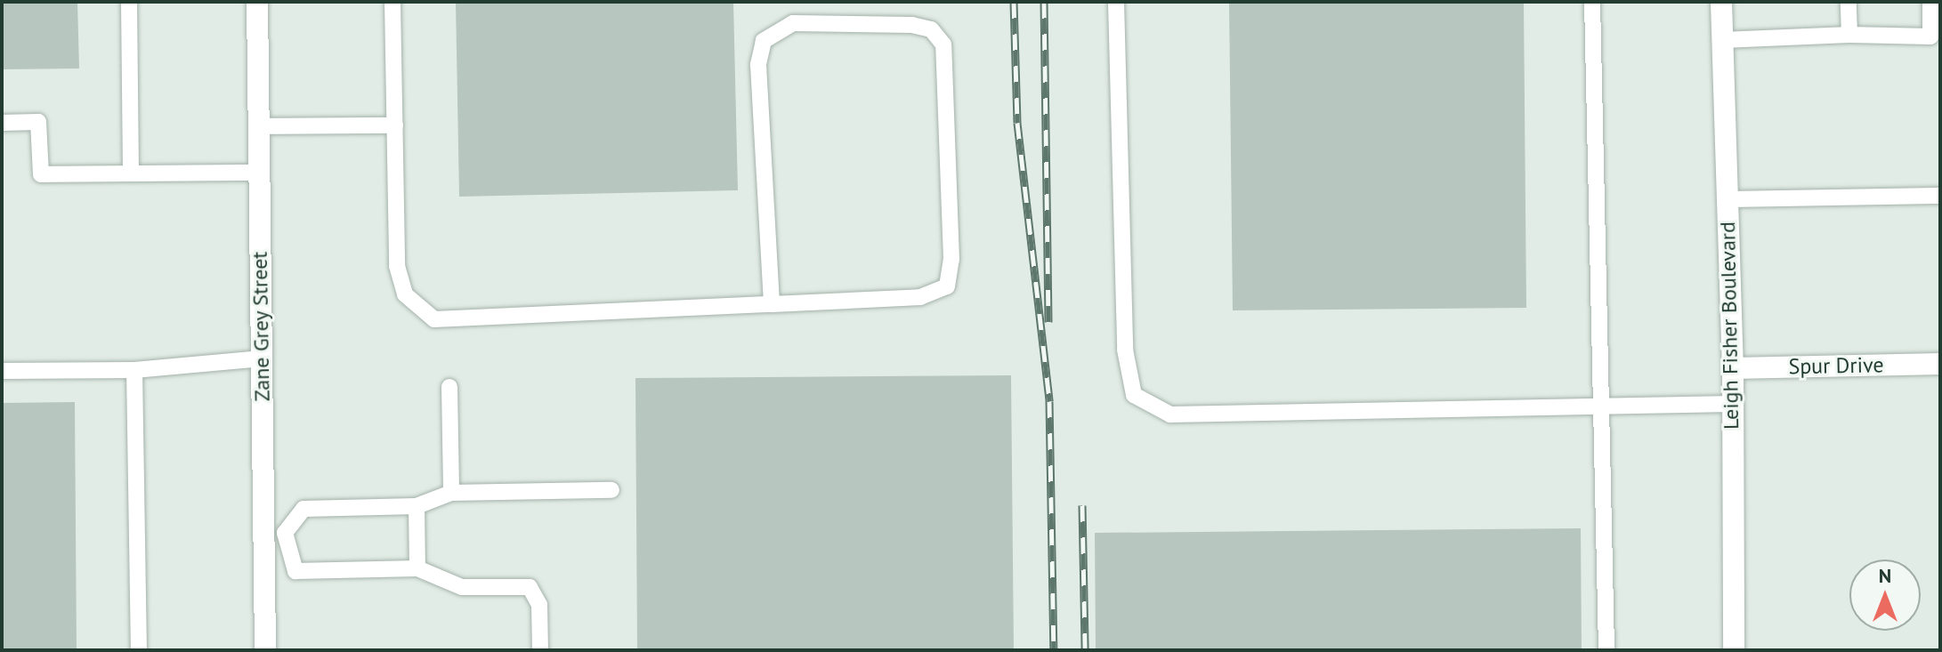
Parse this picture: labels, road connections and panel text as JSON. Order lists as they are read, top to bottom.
{
  "streets": {
    "street": ["Leigh Fisher Boulevard", "Zane Grey Street", "Spur Drive"]
  },
  "crossings": [
    ["Leigh Fisher Boulevard", "Spur Drive"]
  ],
  "north": "top"
}
